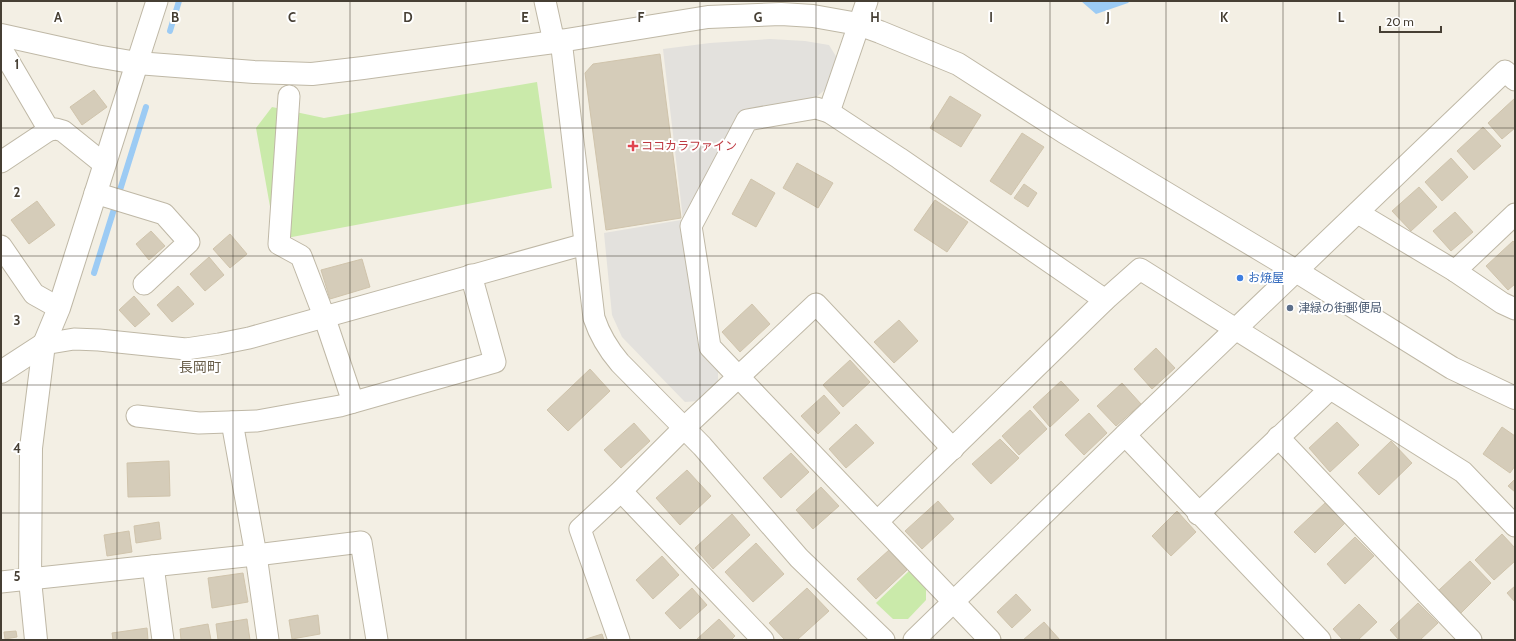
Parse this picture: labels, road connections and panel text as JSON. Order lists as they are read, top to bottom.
{
  "districts": ["長岡町"],
  "places": {
    "health": ["ココカラファイン"],
    "other": ["お焼屋", "津緑の街郵便局"]
  },
  "scale_bar": "20 m",
  "grid": {
    "columns": [
      "A",
      "B",
      "C",
      "D",
      "E",
      "F",
      "G",
      "H",
      "I",
      "J",
      "K",
      "L"
    ],
    "rows": [
      "1",
      "2",
      "3",
      "4",
      "5"
    ]
  }
}
